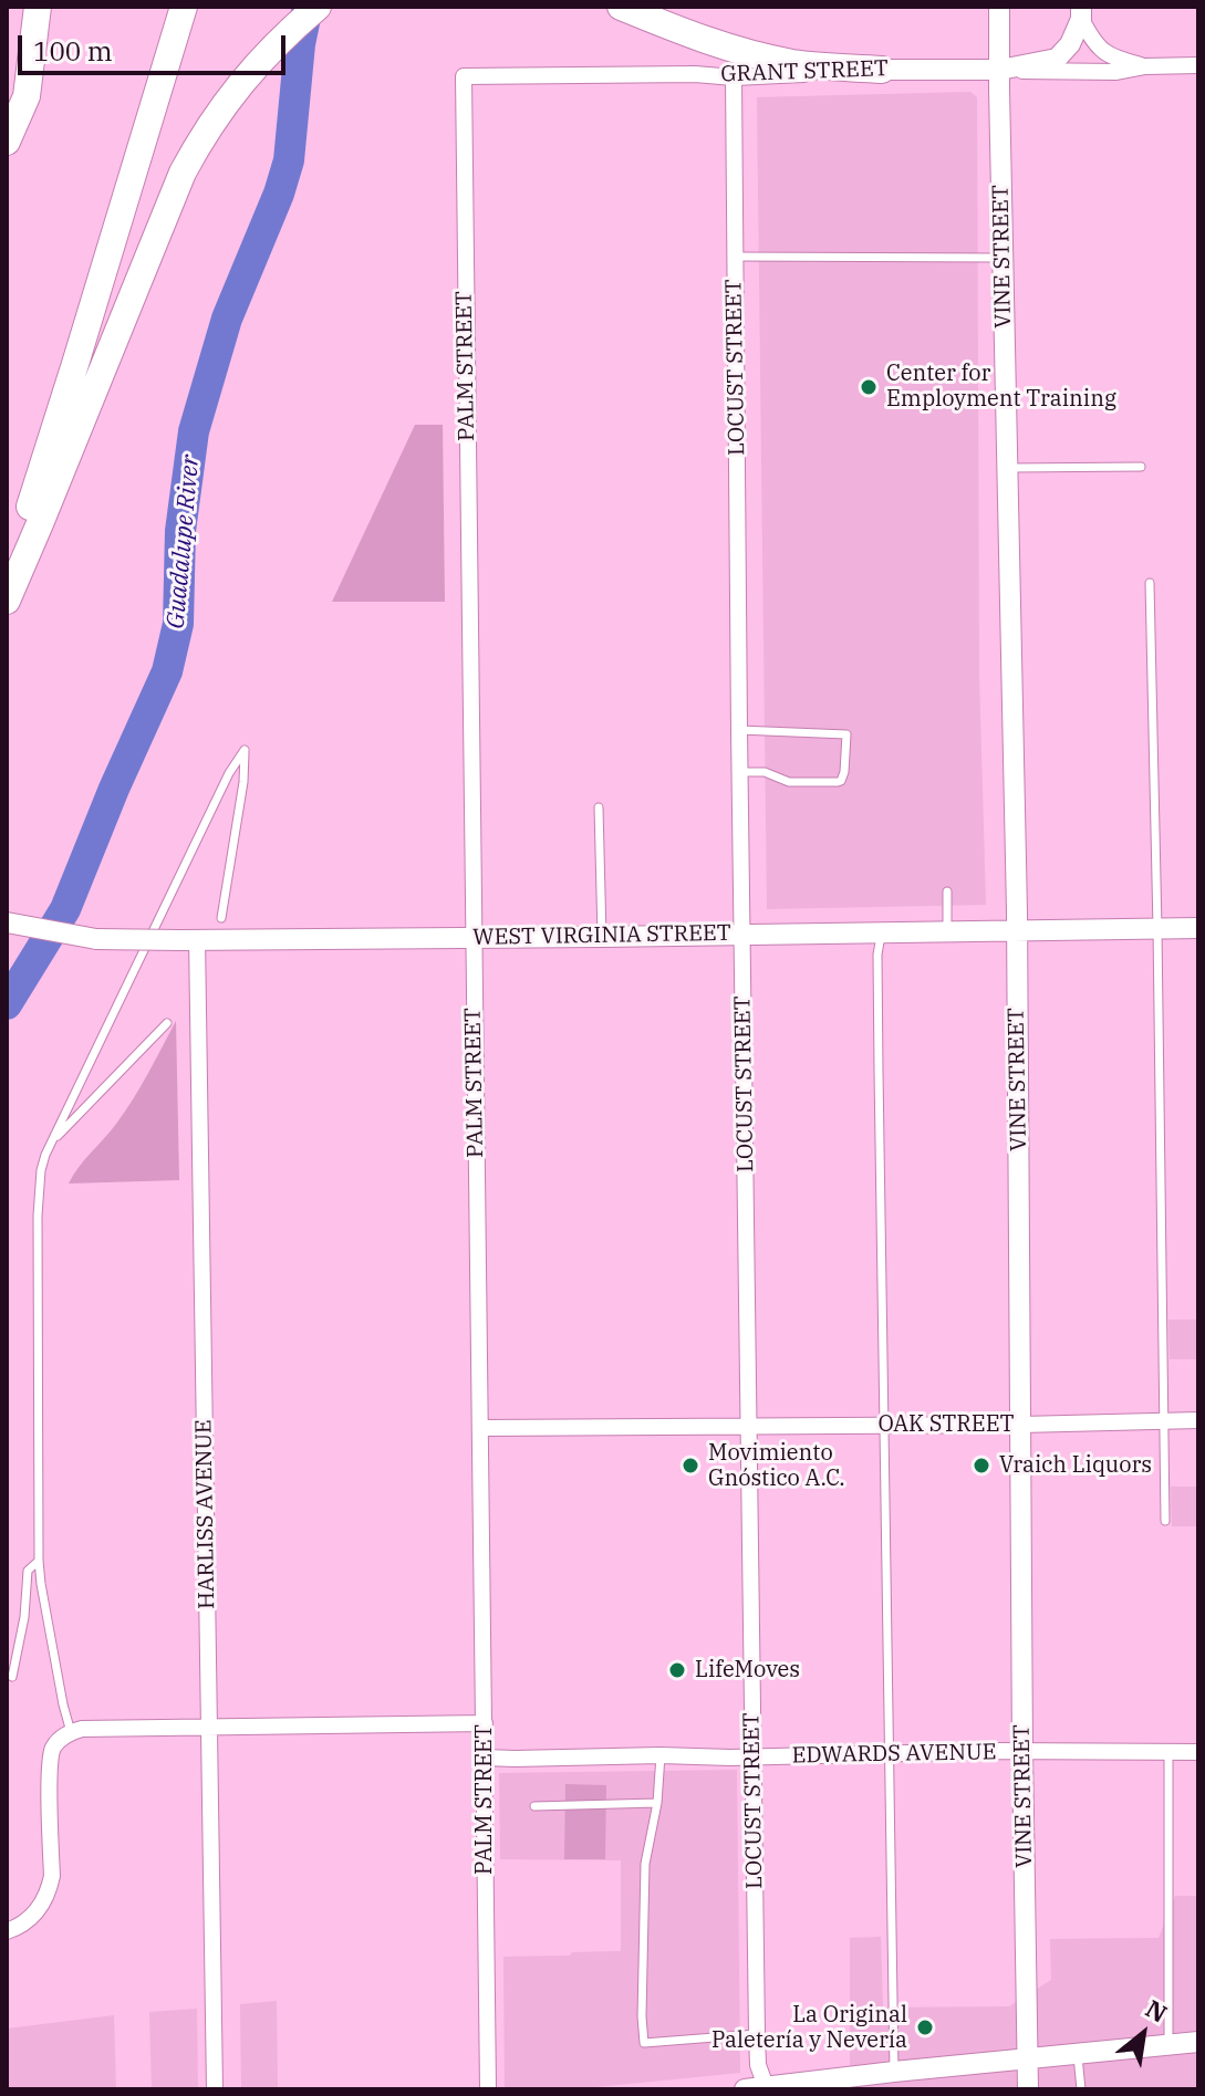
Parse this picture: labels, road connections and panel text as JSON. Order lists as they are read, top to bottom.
{
  "streets": {
    "main road": ["GRANT STREET", "VINE STREET", "WEST VIRGINIA STREET"],
    "street": [
      "PALM STREET",
      "LOCUST STREET",
      "OAK STREET",
      "HARLISS AVENUE",
      "EDWARDS AVENUE"
    ]
  },
  "crossings": [
    ["GRANT STREET", "VINE STREET"],
    ["GRANT STREET", "PALM STREET"],
    ["GRANT STREET", "LOCUST STREET"],
    ["VINE STREET", "WEST VIRGINIA STREET"],
    ["VINE STREET", "OAK STREET"],
    ["VINE STREET", "EDWARDS AVENUE"],
    ["PALM STREET", "WEST VIRGINIA STREET"],
    ["PALM STREET", "OAK STREET"],
    ["PALM STREET", "EDWARDS AVENUE"],
    ["LOCUST STREET", "WEST VIRGINIA STREET"],
    ["LOCUST STREET", "OAK STREET"],
    ["LOCUST STREET", "EDWARDS AVENUE"],
    ["WEST VIRGINIA STREET", "HARLISS AVENUE"]
  ],
  "water": ["Guadalupe River"],
  "places": [
    "Center for Employment Training",
    "Movimiento Gnóstico A.C.",
    "Vraich Liquors",
    "LifeMoves",
    "La Original Paletería y Nevería"
  ],
  "scale_bar": "100 m",
  "north": "top right"
}
